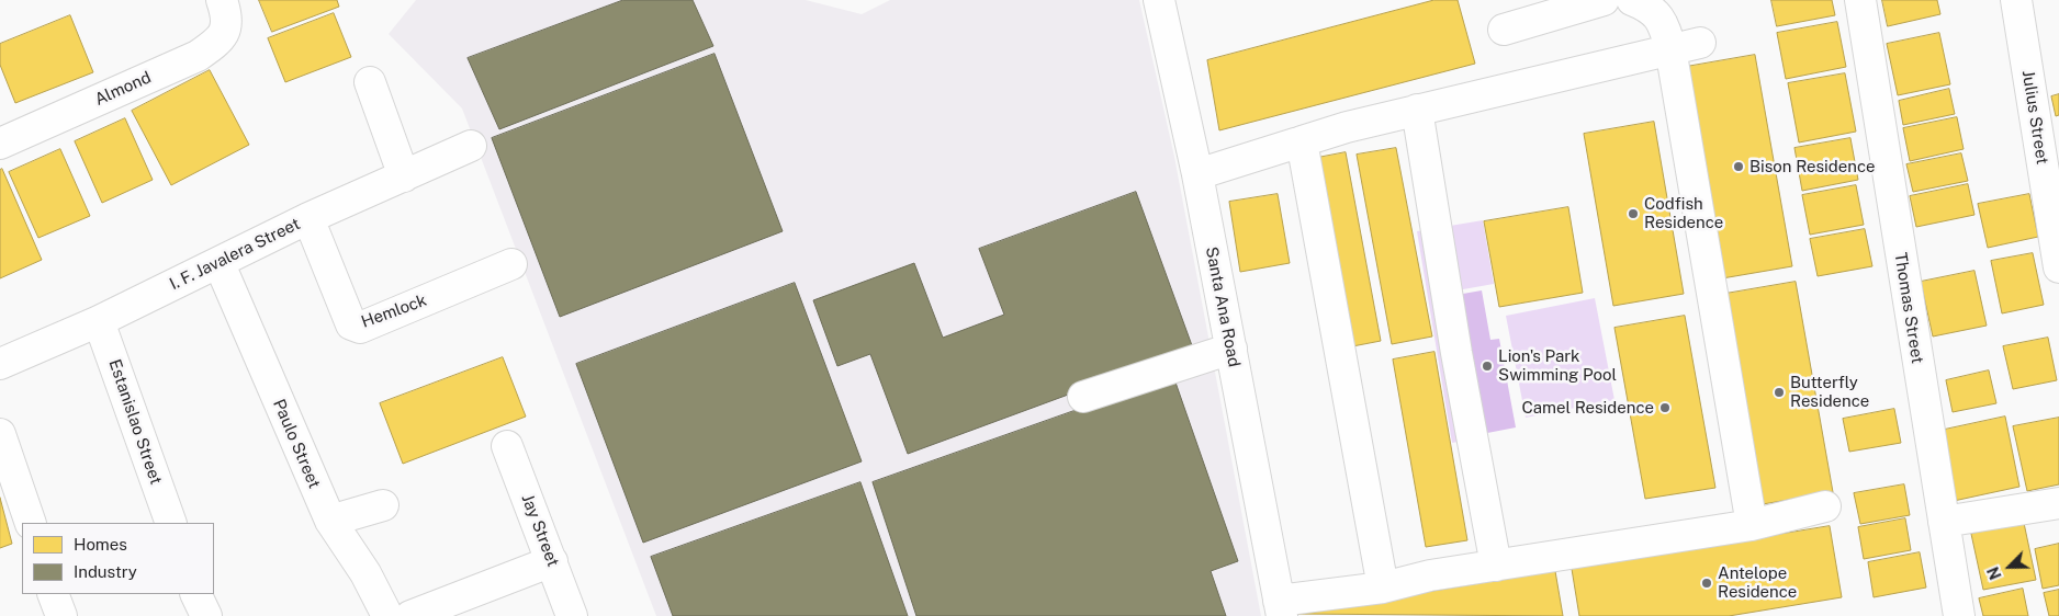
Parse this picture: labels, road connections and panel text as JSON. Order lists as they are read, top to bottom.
{
  "streets": {
    "street": [
      "Almond",
      "Julius Street",
      "I. F. Javalera Street",
      "Santa Ana Road",
      "Thomas Street",
      "Hemlock",
      "Estanislao Street",
      "Paulo Street",
      "Jay Street"
    ]
  },
  "crossings": [
    ["I. F. Javalera Street", "Hemlock"],
    ["I. F. Javalera Street", "Estanislao Street"],
    ["I. F. Javalera Street", "Paulo Street"]
  ],
  "places": [
    "Bison Residence",
    "Codfish Residence",
    "Lion's Park Swimming Pool",
    "Butterfly Residence",
    "Camel Residence",
    "Antelope Residence"
  ],
  "legend": ["Homes", "Industry"],
  "north": "bottom left"
}
